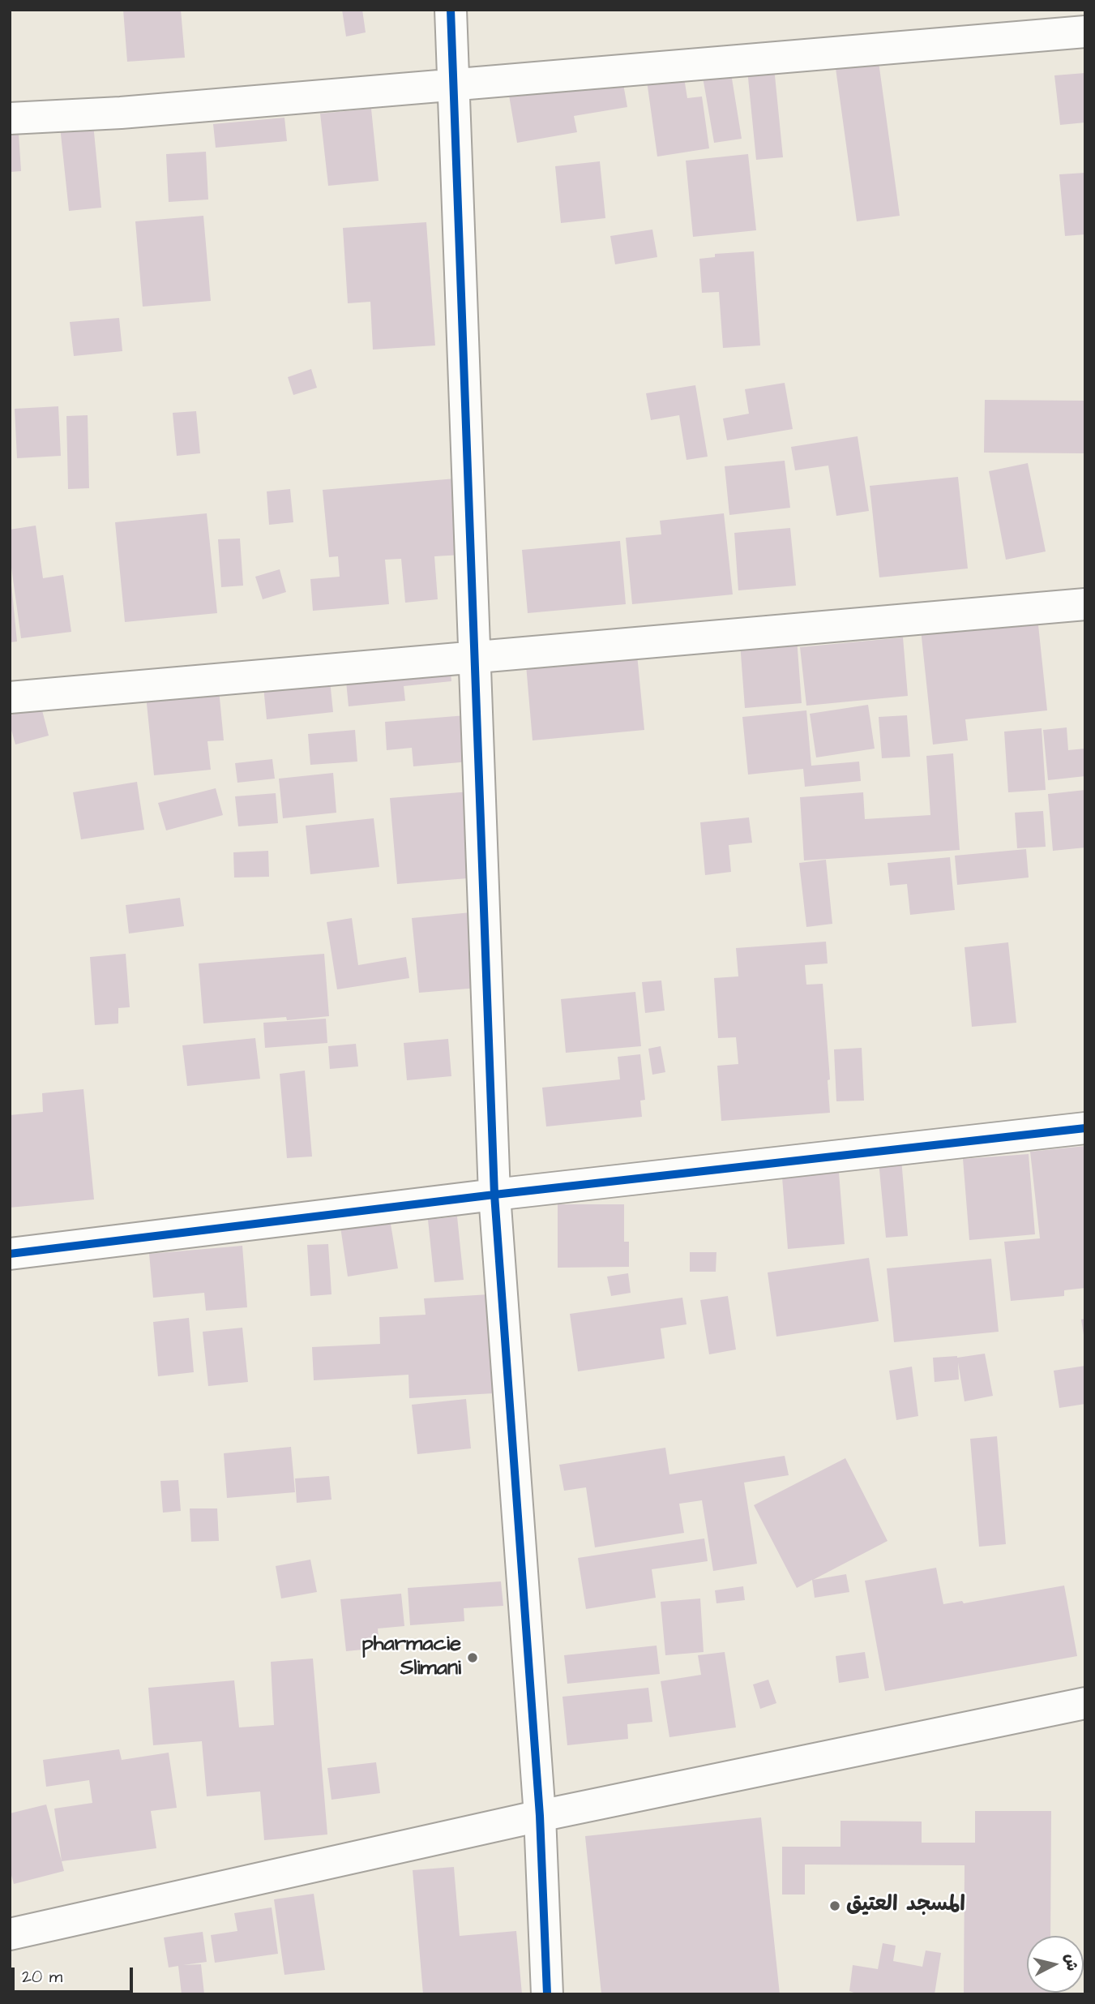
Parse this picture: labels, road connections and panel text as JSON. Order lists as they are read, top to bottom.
{
  "places": ["pharmacie Slimani", "المسجد العتيق"],
  "scale_bar": "20 m",
  "north": "right"
}
